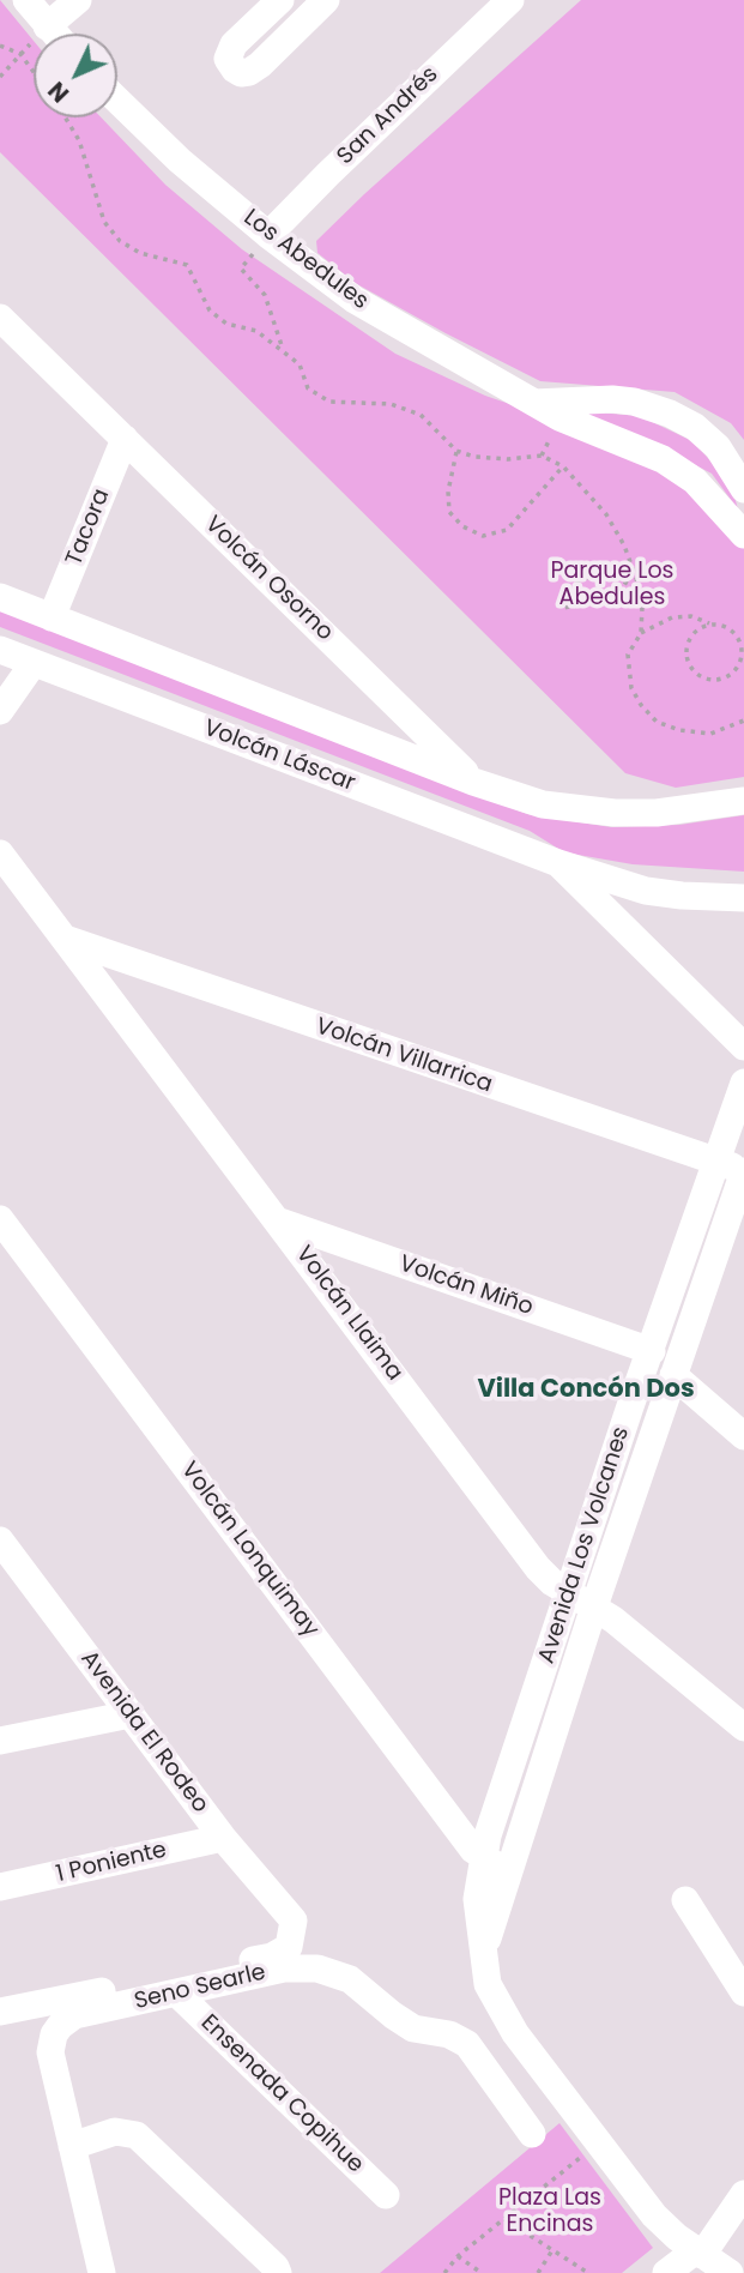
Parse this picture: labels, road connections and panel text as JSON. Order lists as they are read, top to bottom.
{
  "streets": {
    "street": [
      "San Andrés",
      "Los Abedules",
      "Tacora",
      "Volcán Osorno",
      "Volcán Láscar",
      "Volcán Villarrica",
      "Volcán Miño",
      "Volcán Llaima",
      "Avenida Los Volcanes",
      "Volcán Lonquimay",
      "Avenida El Rodeo",
      "1 Poniente",
      "Seno Searle",
      "Ensenada Copihue"
    ]
  },
  "crossings": [
    ["San Andrés", "Los Abedules"],
    ["Tacora", "Volcán Osorno"],
    ["Tacora", "Volcán Láscar"],
    ["Volcán Osorno", "Volcán Láscar"],
    ["Volcán Villarrica", "Volcán Llaima"],
    ["Volcán Villarrica", "Avenida Los Volcanes"],
    ["Volcán Miño", "Volcán Llaima"],
    ["Volcán Miño", "Avenida Los Volcanes"],
    ["Volcán Llaima", "Avenida Los Volcanes"],
    ["Avenida Los Volcanes", "Volcán Lonquimay"],
    ["Avenida El Rodeo", "1 Poniente"],
    ["Seno Searle", "Ensenada Copihue"]
  ],
  "districts": ["Villa Concón Dos"],
  "parks": ["Parque Los Abedules", "Plaza Las Encinas"],
  "north": "bottom left"
}
